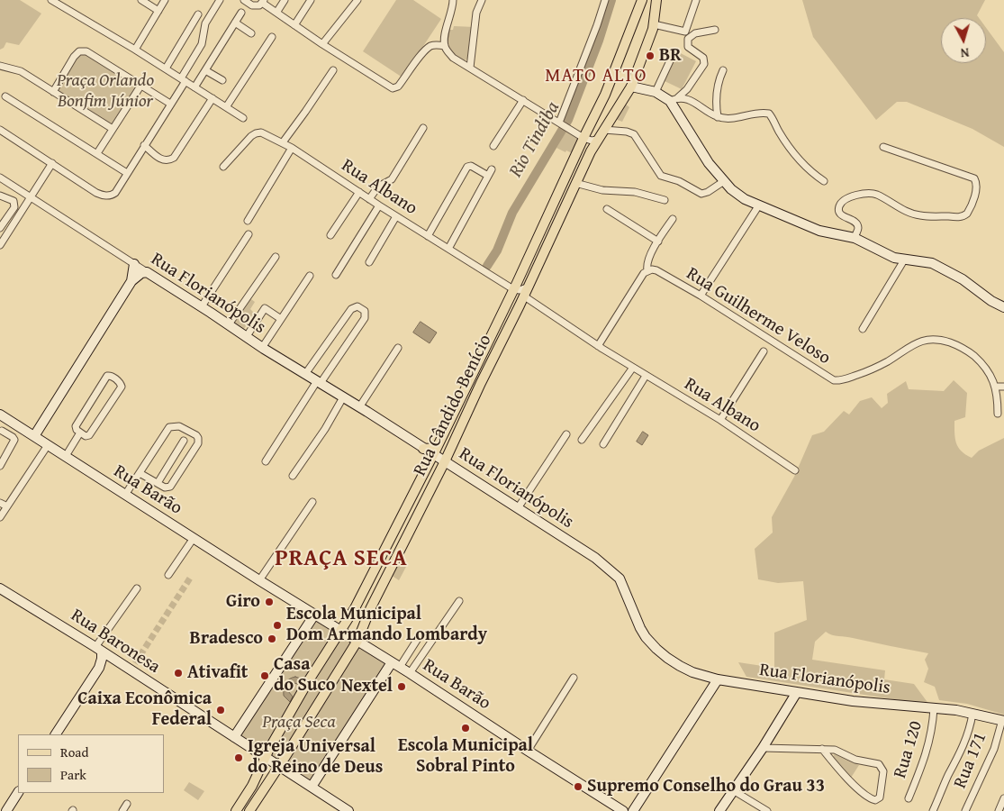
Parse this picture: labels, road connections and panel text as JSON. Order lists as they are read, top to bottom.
{
  "streets": {
    "main road": ["Rua Cândido Benício"],
    "street": [
      "Rua Albano",
      "Rua Florianópolis",
      "Rua Guilherme Veloso",
      "Rua Barão",
      "Rua Baronesa",
      "Rua 120",
      "Rua 171"
    ]
  },
  "crossings": [
    ["Rua Albano", "Rua Cândido Benício"],
    ["Rua Florianópolis", "Rua Cândido Benício"],
    ["Rua Florianópolis", "Rua 120"],
    ["Rua Florianópolis", "Rua 171"],
    ["Rua Cândido Benício", "Rua Barão"],
    ["Rua Cândido Benício", "Rua Baronesa"]
  ],
  "districts": ["MATO ALTO", "PRAÇA SECA"],
  "water": ["Rio Tindiba"],
  "parks": ["Praça Orlando Bonfim Júnior", "Praça Seca"],
  "places": [
    "BR",
    "Giro",
    "Escola Municipal Dom Armando Lombardy",
    "Bradesco",
    "Ativafit",
    "Casa do Suco",
    "Nextel",
    "Caixa Econômica Federal",
    "Escola Municipal Sobral Pinto",
    "Igreja Universal do Reino de Deus",
    "Supremo Conselho do Grau 33"
  ],
  "legend": ["Road", "Park"],
  "north": "bottom"
}
